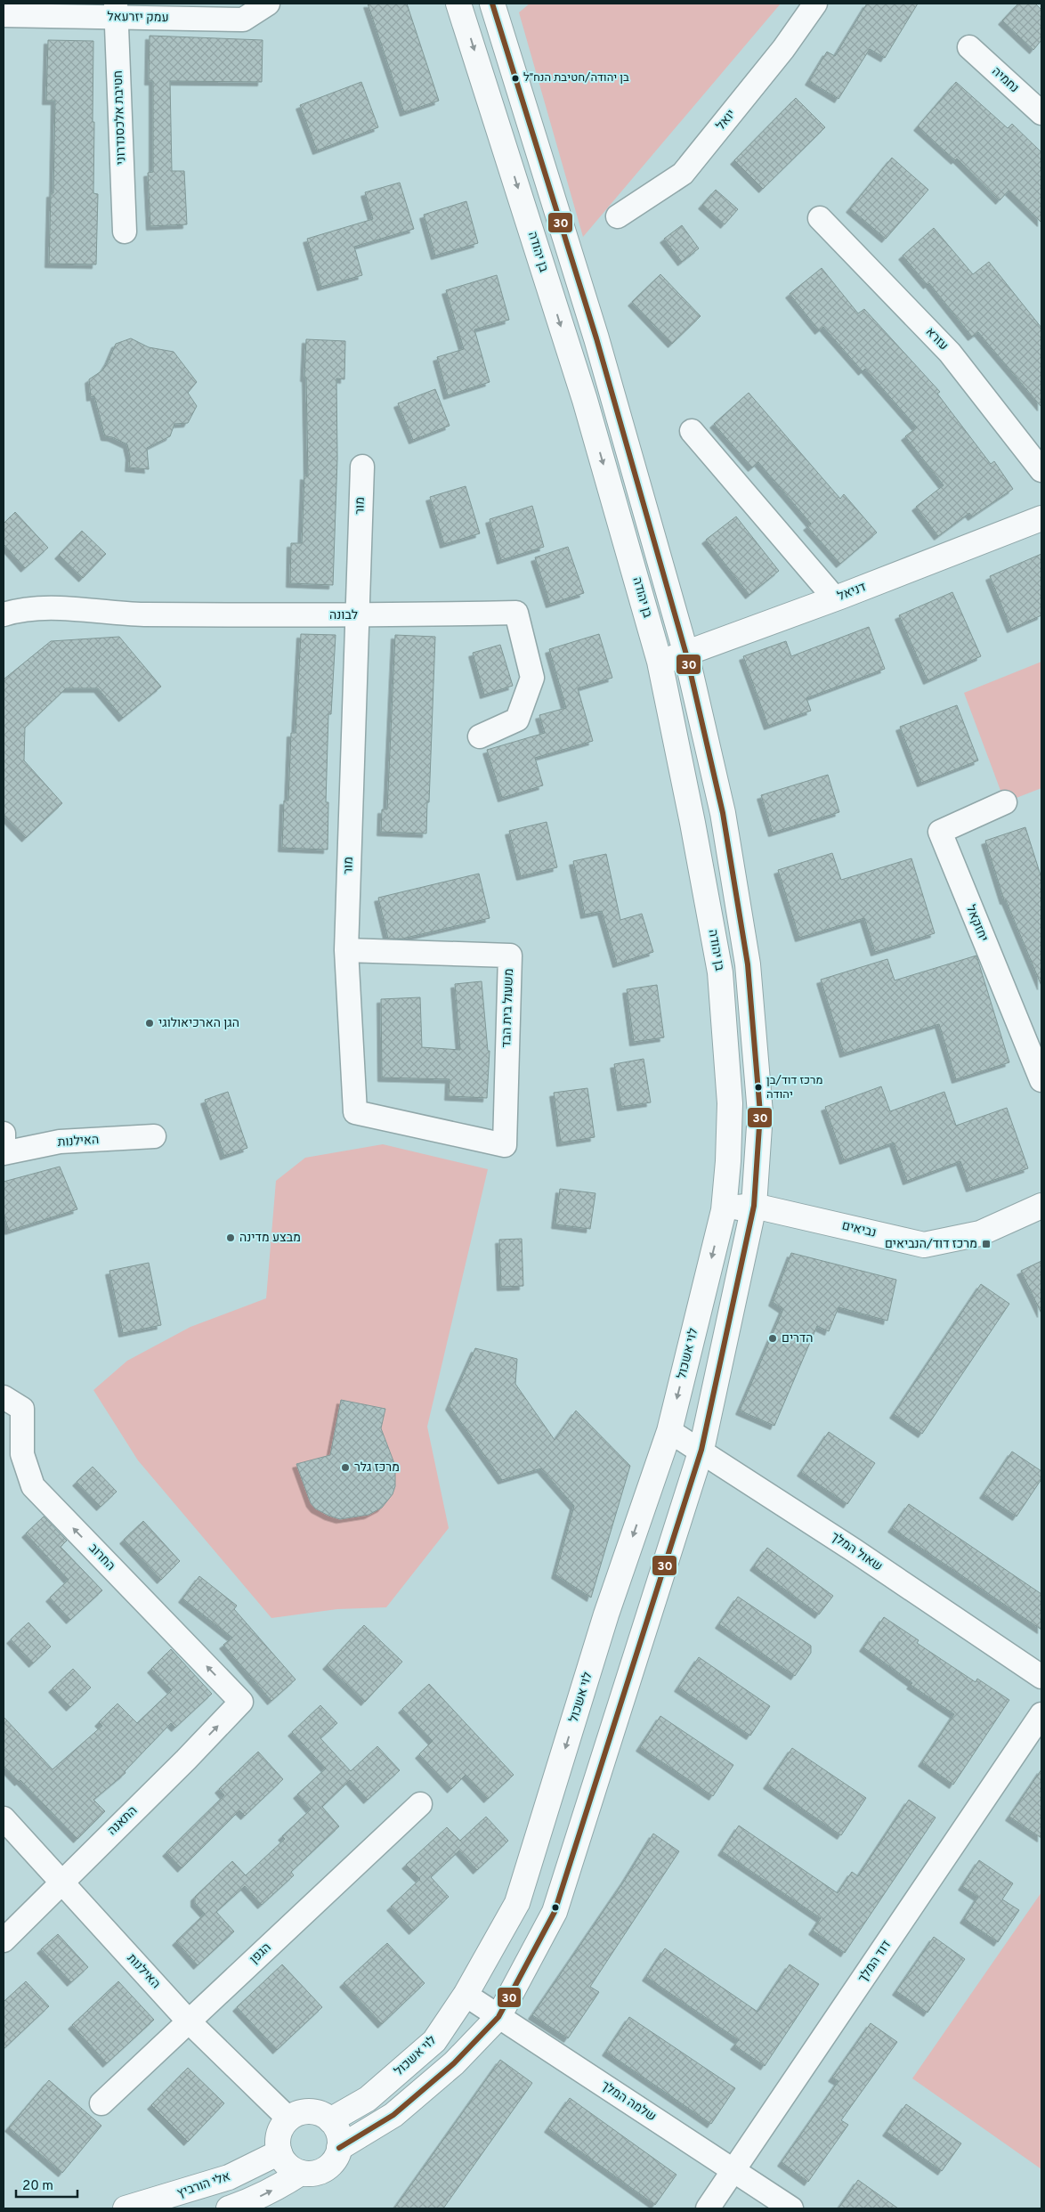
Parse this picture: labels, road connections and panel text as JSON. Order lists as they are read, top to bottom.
{
  "streets": {
    "street": [
      "עמק יזרעאל",
      "נחמיה",
      "חטיבת אלכסנדרוני",
      "יואל",
      "בן יהודה",
      "עזרא",
      "מור",
      "דניאל",
      "לבונה",
      "יחזקאל",
      "משעול בית הבד",
      "האילנות",
      "נביאים",
      "לוי אשכול",
      "שאול המלך",
      "החרוב",
      "התאנה",
      "הגפן",
      "דוד המלך",
      "שלמה המלך",
      "אלי הורביץ"
    ]
  },
  "crossings": [
    ["עמק יזרעאל", "חטיבת אלכסנדרוני"],
    ["בן יהודה", "דניאל"],
    ["בן יהודה", "נביאים"],
    ["בן יהודה", "לוי אשכול"],
    ["מור", "לבונה"],
    ["מור", "משעול בית הבד"],
    ["האילנות", "לוי אשכול"],
    ["האילנות", "התאנה"],
    ["האילנות", "הגפן"],
    ["האילנות", "אלי הורביץ"],
    ["נביאים", "לוי אשכול"],
    ["לוי אשכול", "שאול המלך"],
    ["לוי אשכול", "שלמה המלך"],
    ["לוי אשכול", "אלי הורביץ"],
    ["החרוב", "התאנה"],
    ["דוד המלך", "שלמה המלך"]
  ],
  "one_way": ["החרוב", "התאנה"],
  "places": {
    "other": [
      "בן יהודה/חטיבת הנח״ל",
      "הגן הארכיאולוגי",
      "מרכז דוד/בן יהודה",
      "מבצע מדינה",
      "הדרים",
      "מרכז גלר"
    ],
    "transit": ["מרכז דוד/הנביאים"]
  },
  "lines": ["transit line 30"],
  "scale_bar": "20 m"
}
